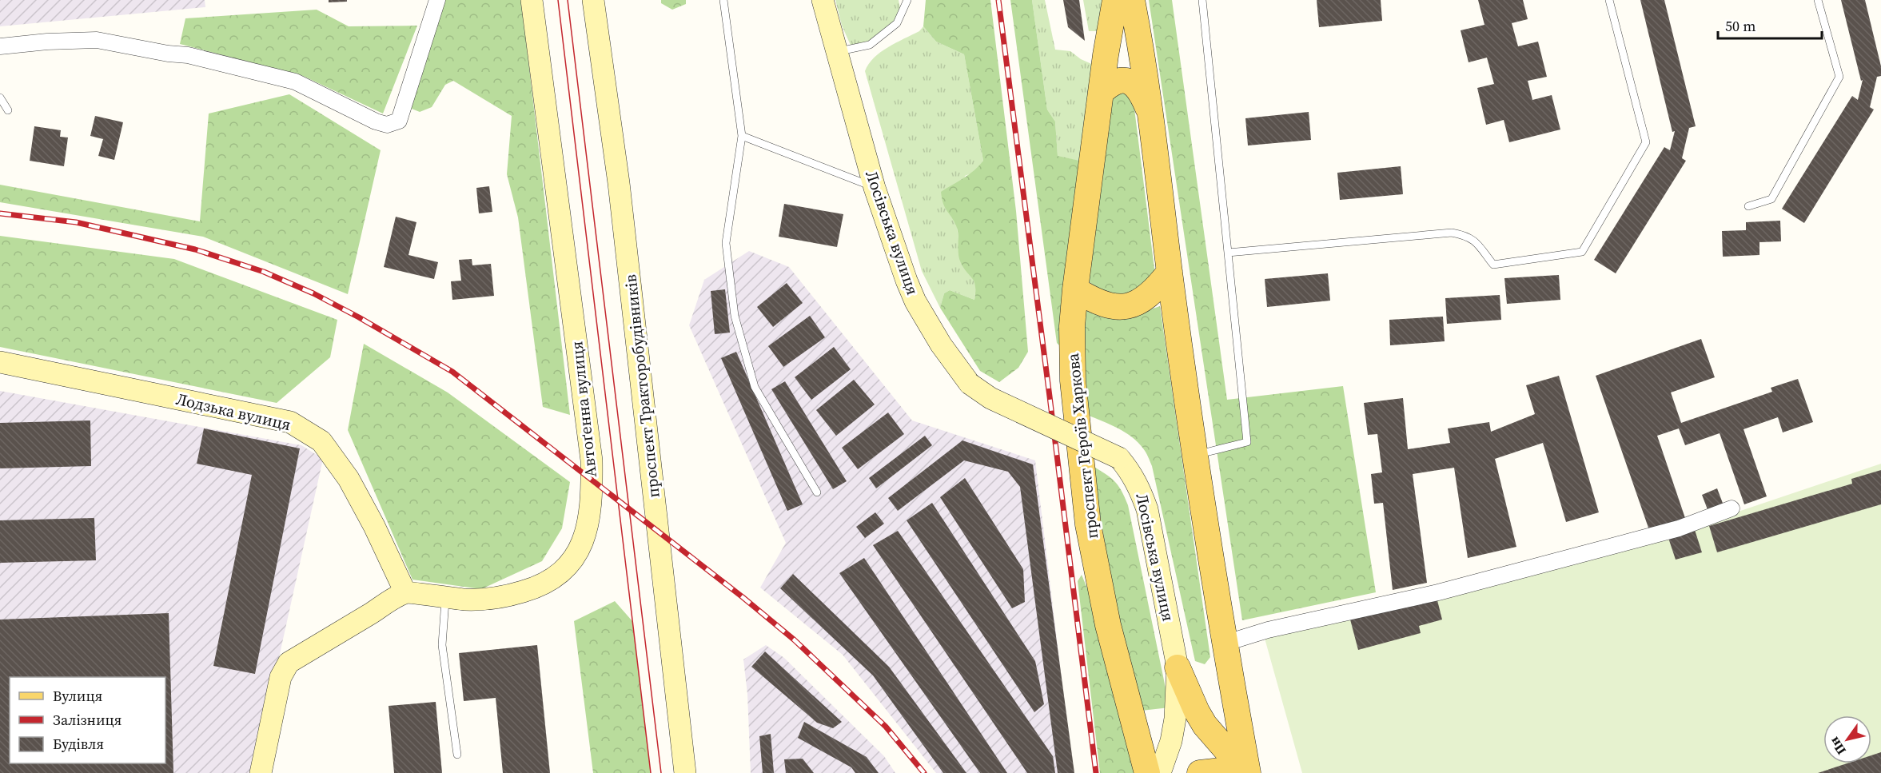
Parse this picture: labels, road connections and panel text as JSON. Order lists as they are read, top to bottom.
{
  "streets": {
    "main road": [
      "Лосівська вулиця",
      "проспект Тракторобудівників",
      "Автоґенна вулиця",
      "Лодзька вулиця",
      "проспект Героїв Харкова"
    ]
  },
  "crossings": [
    ["Автоґенна вулиця", "Лодзька вулиця"]
  ],
  "legend": ["Вулиця", "Залізниця", "Будівля"],
  "scale_bar": "50 m",
  "north": "bottom left"
}
